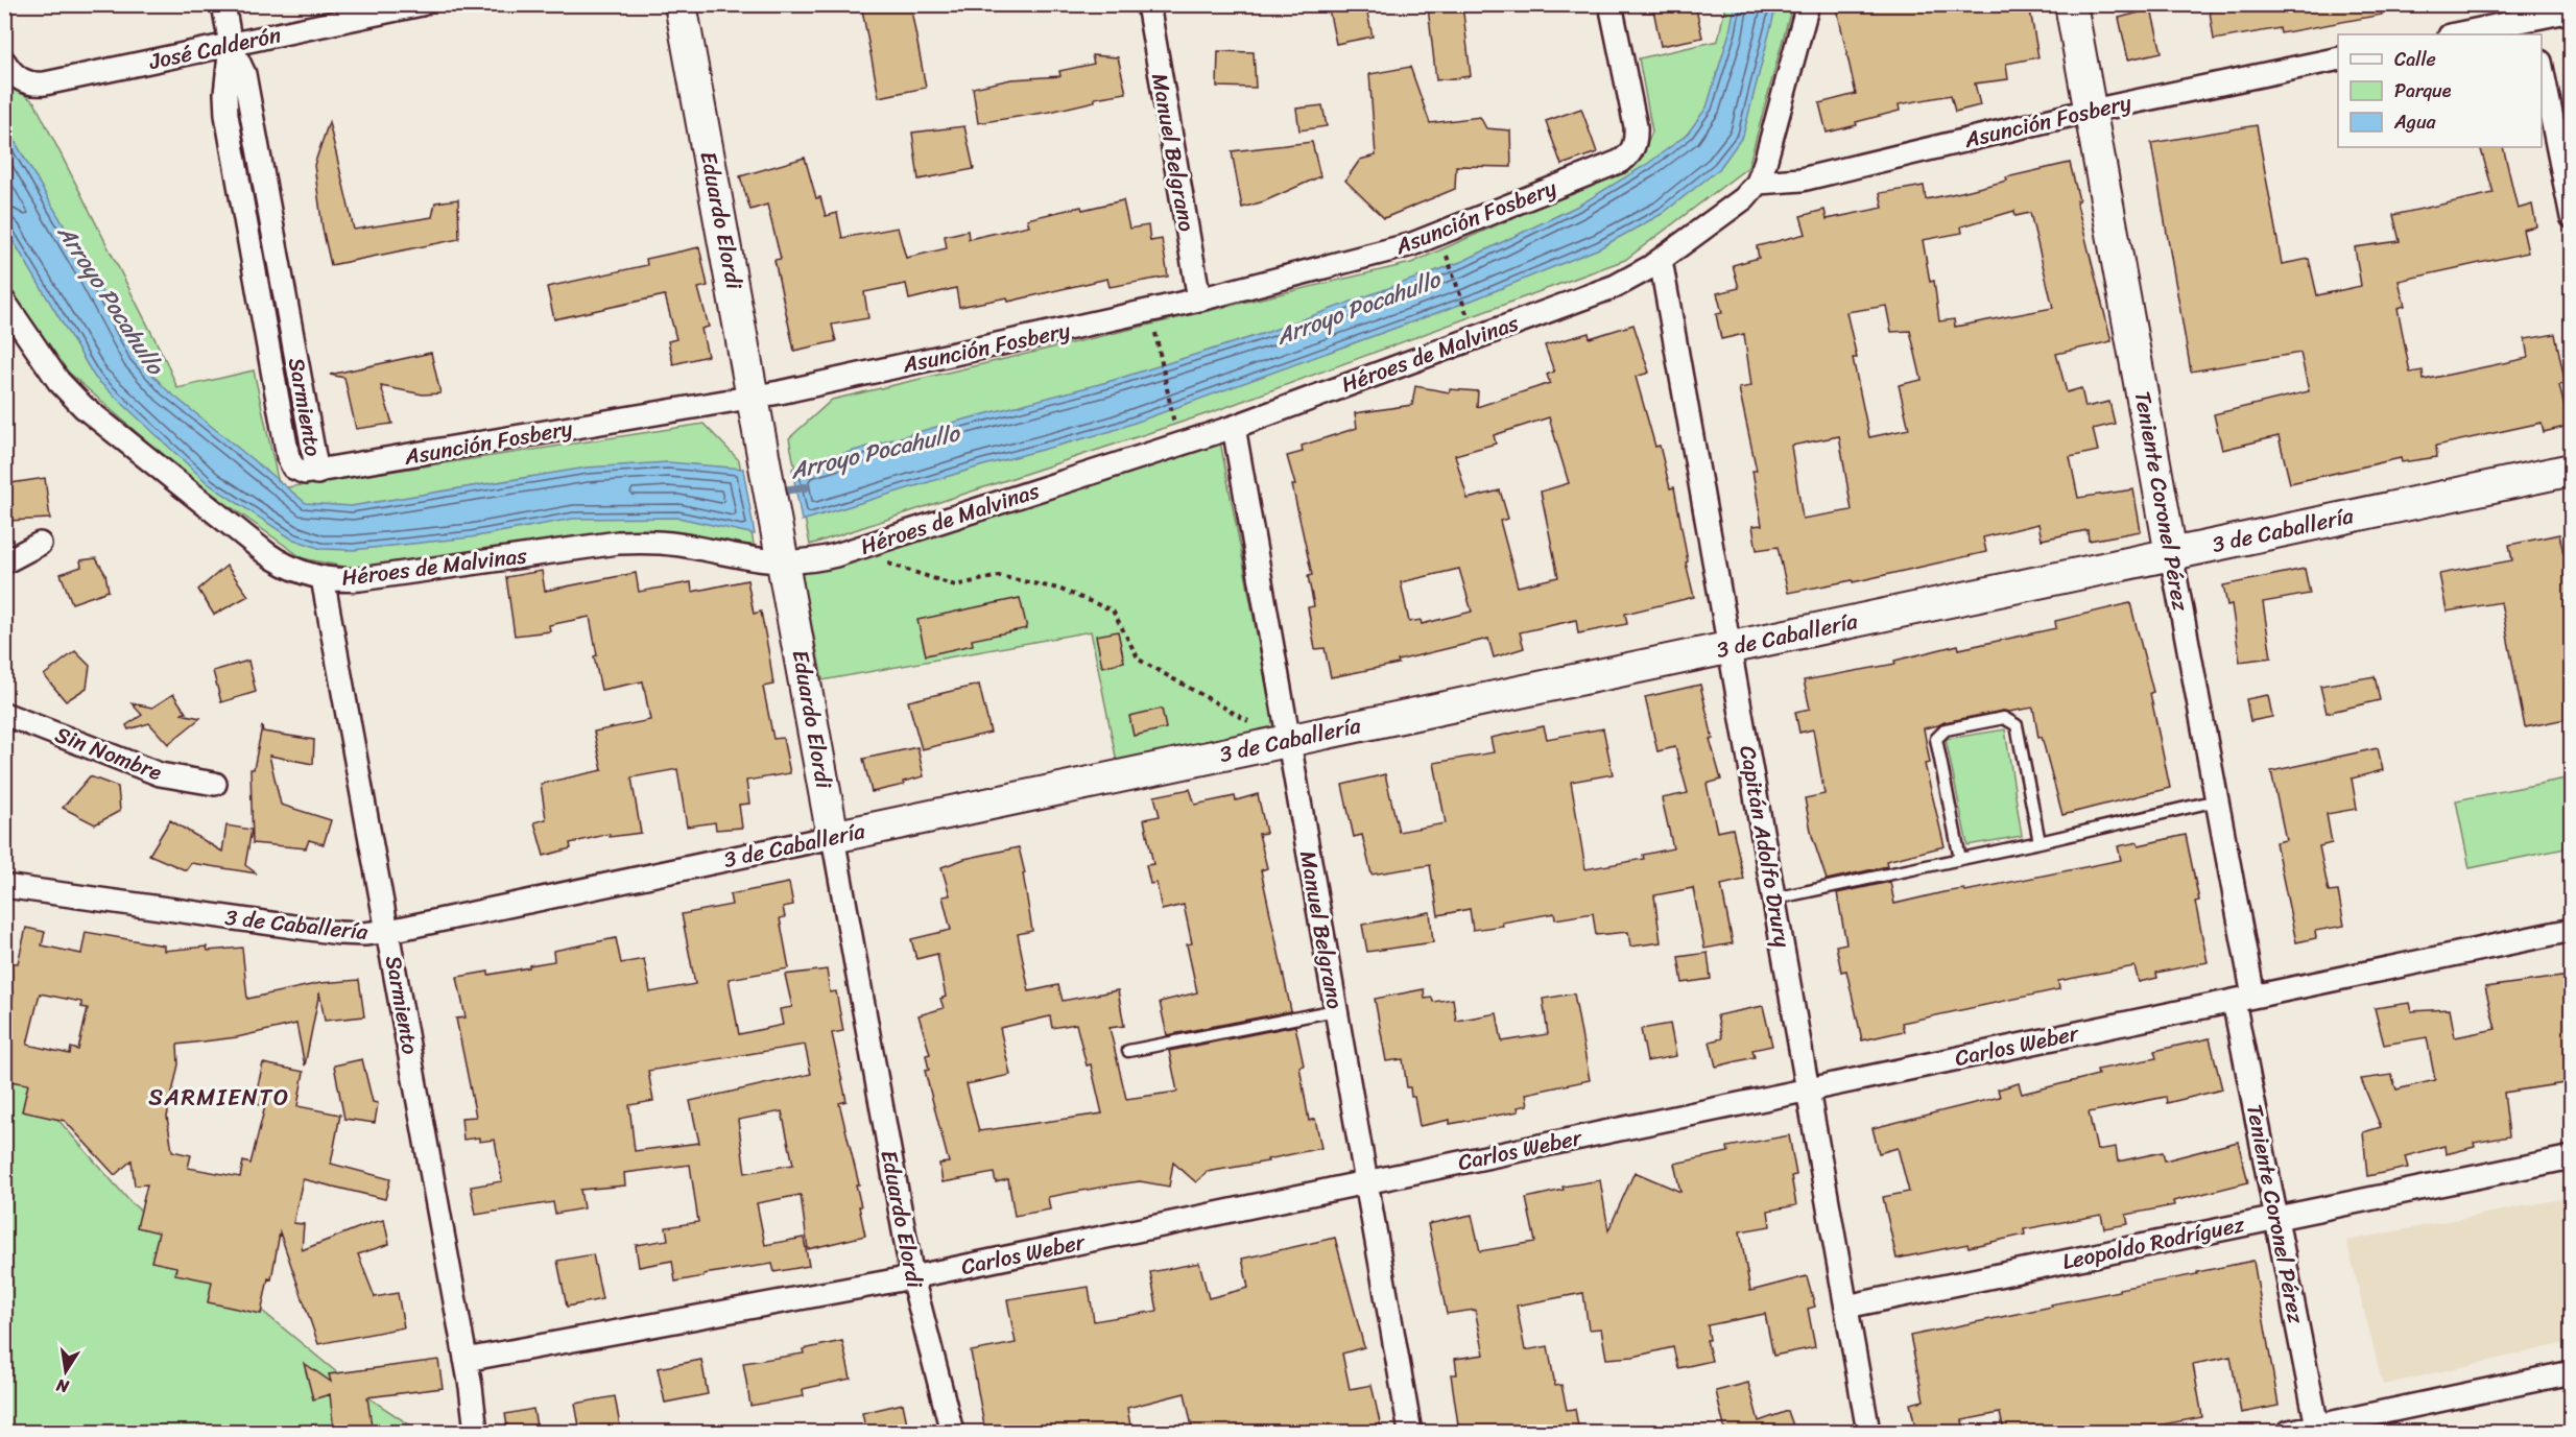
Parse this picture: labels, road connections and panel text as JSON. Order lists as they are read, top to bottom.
{
  "streets": {
    "main road": ["Eduardo Elordi", "Teniente Coronel Pérez", "3 de Caballería"],
    "street": [
      "José Calderón",
      "Asunción Fosbery",
      "Manuel Belgrano",
      "Héroes de Malvinas",
      "Sarmiento",
      "Sin Nombre",
      "Capitán Adolfo Drury",
      "Carlos Weber",
      "Leopoldo Rodríguez"
    ]
  },
  "crossings": [
    ["José Calderón", "Sarmiento"],
    ["Asunción Fosbery", "Manuel Belgrano"],
    ["Asunción Fosbery", "Eduardo Elordi"],
    ["Asunción Fosbery", "Héroes de Malvinas"],
    ["Asunción Fosbery", "Sarmiento"],
    ["Asunción Fosbery", "Teniente Coronel Pérez"],
    ["Manuel Belgrano", "Héroes de Malvinas"],
    ["Manuel Belgrano", "3 de Caballería"],
    ["Manuel Belgrano", "Carlos Weber"],
    ["Eduardo Elordi", "Héroes de Malvinas"],
    ["Eduardo Elordi", "3 de Caballería"],
    ["Eduardo Elordi", "Carlos Weber"],
    ["Héroes de Malvinas", "Sarmiento"],
    ["Héroes de Malvinas", "Capitán Adolfo Drury"],
    ["Sarmiento", "3 de Caballería"],
    ["Sarmiento", "Carlos Weber"],
    ["Teniente Coronel Pérez", "3 de Caballería"],
    ["Teniente Coronel Pérez", "Carlos Weber"],
    ["Teniente Coronel Pérez", "Leopoldo Rodríguez"],
    ["3 de Caballería", "Capitán Adolfo Drury"],
    ["Capitán Adolfo Drury", "Carlos Weber"],
    ["Capitán Adolfo Drury", "Leopoldo Rodríguez"]
  ],
  "districts": ["SARMIENTO"],
  "water": ["Arroyo Pocahullo"],
  "legend": ["Calle", "Parque", "Agua"],
  "north": "bottom"
}
